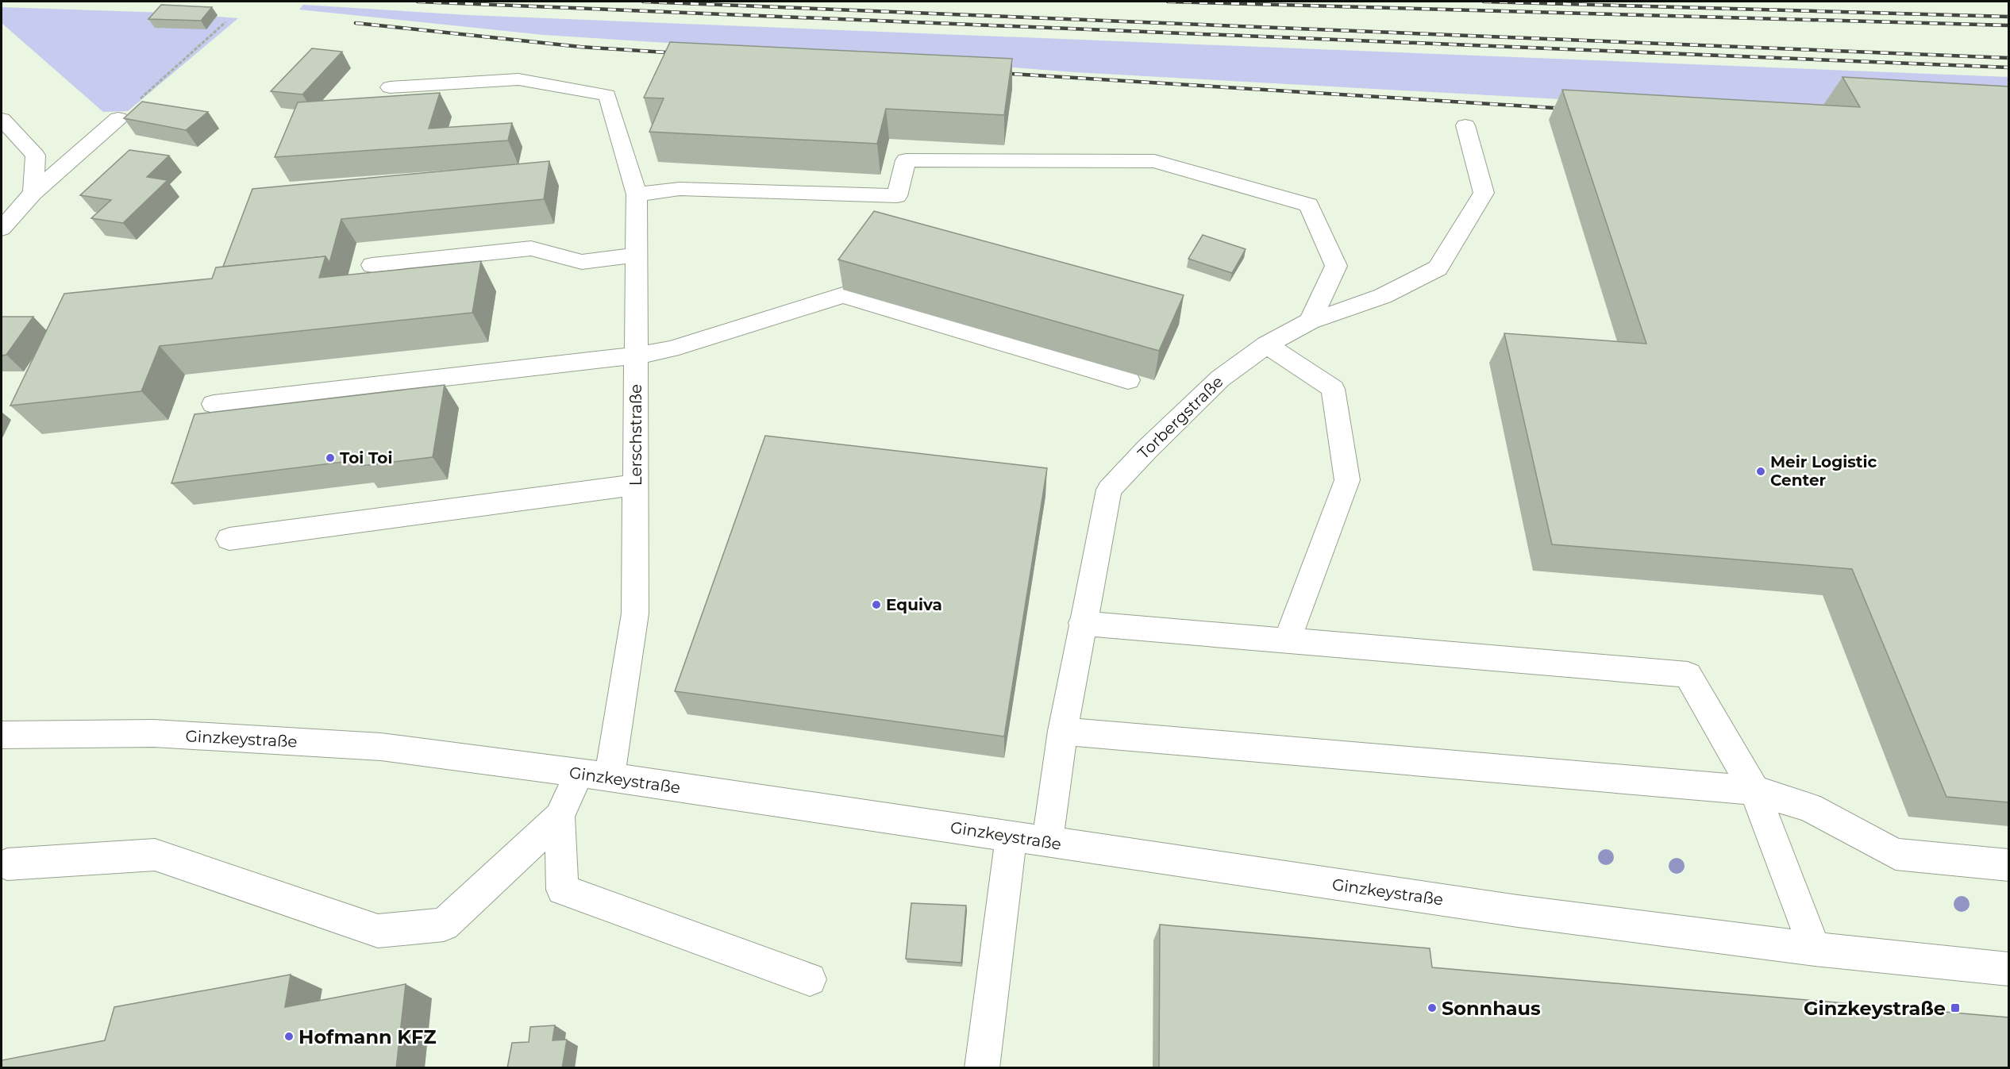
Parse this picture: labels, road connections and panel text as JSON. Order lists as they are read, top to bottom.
{
  "streets": {
    "street": ["Torbergstraße", "Lerschstraße", "Ginzkeystraße"]
  },
  "crossings": [
    ["Torbergstraße", "Ginzkeystraße"],
    ["Lerschstraße", "Ginzkeystraße"]
  ],
  "places": {
    "other": [
      "Toi Toi",
      "Meir Logistic Center",
      "Equiva",
      "Sonnhaus",
      "Hofmann KFZ"
    ],
    "transit": ["Ginzkeystraße"]
  }
}
